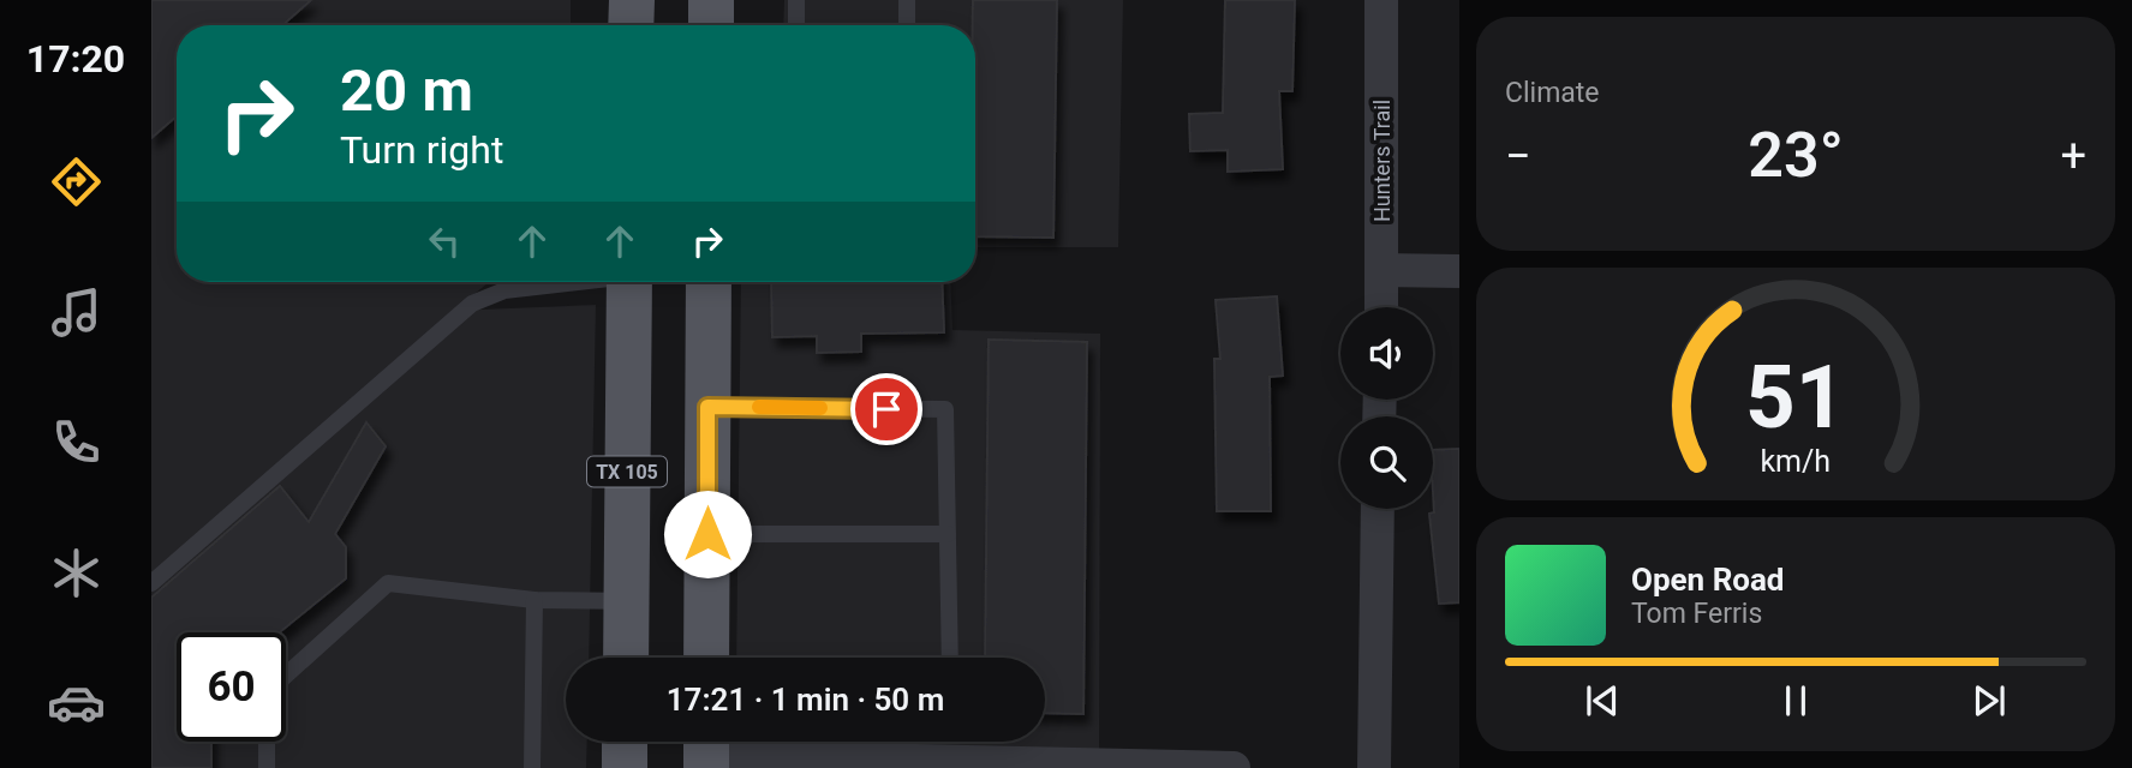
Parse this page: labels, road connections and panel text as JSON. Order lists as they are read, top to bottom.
{
  "streets": {
    "main road": ["TX 105"],
    "street": ["Hunters Trail"]
  },
  "page": {
    "tabs": "17:20",
    "tile": "Climate",
    "turn": ["20 m", "Turn right"],
    "heat": ["−", "23°", "+"],
    "song": ["Open Road", "Tom Ferris"],
    "limit": "60",
    "trip": "17:21 · 1 min · 50 m",
    "gauge": ["51", "km/h"]
  }
}
